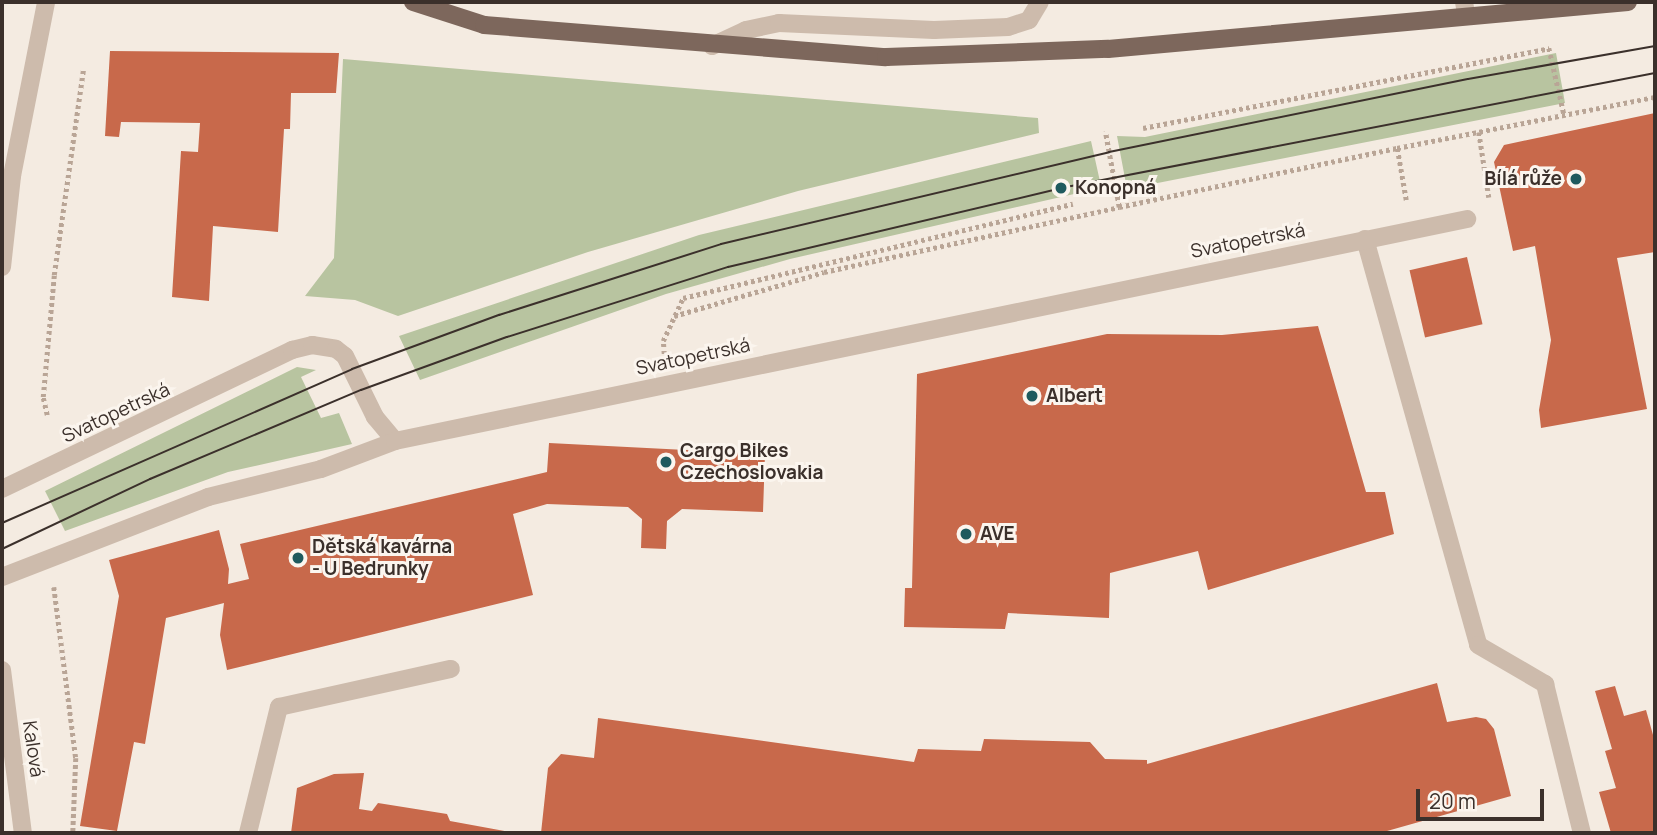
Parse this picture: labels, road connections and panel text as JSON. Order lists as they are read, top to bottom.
{
  "streets": {
    "street": ["Svatopetrská", "Kalová"]
  },
  "places": [
    "Bílá růže",
    "Konopná",
    "Albert",
    "Cargo Bikes Czechoslovakia",
    "AVE",
    "Dětská kavárna - U Bedrunky"
  ],
  "scale_bar": "20 m"
}
